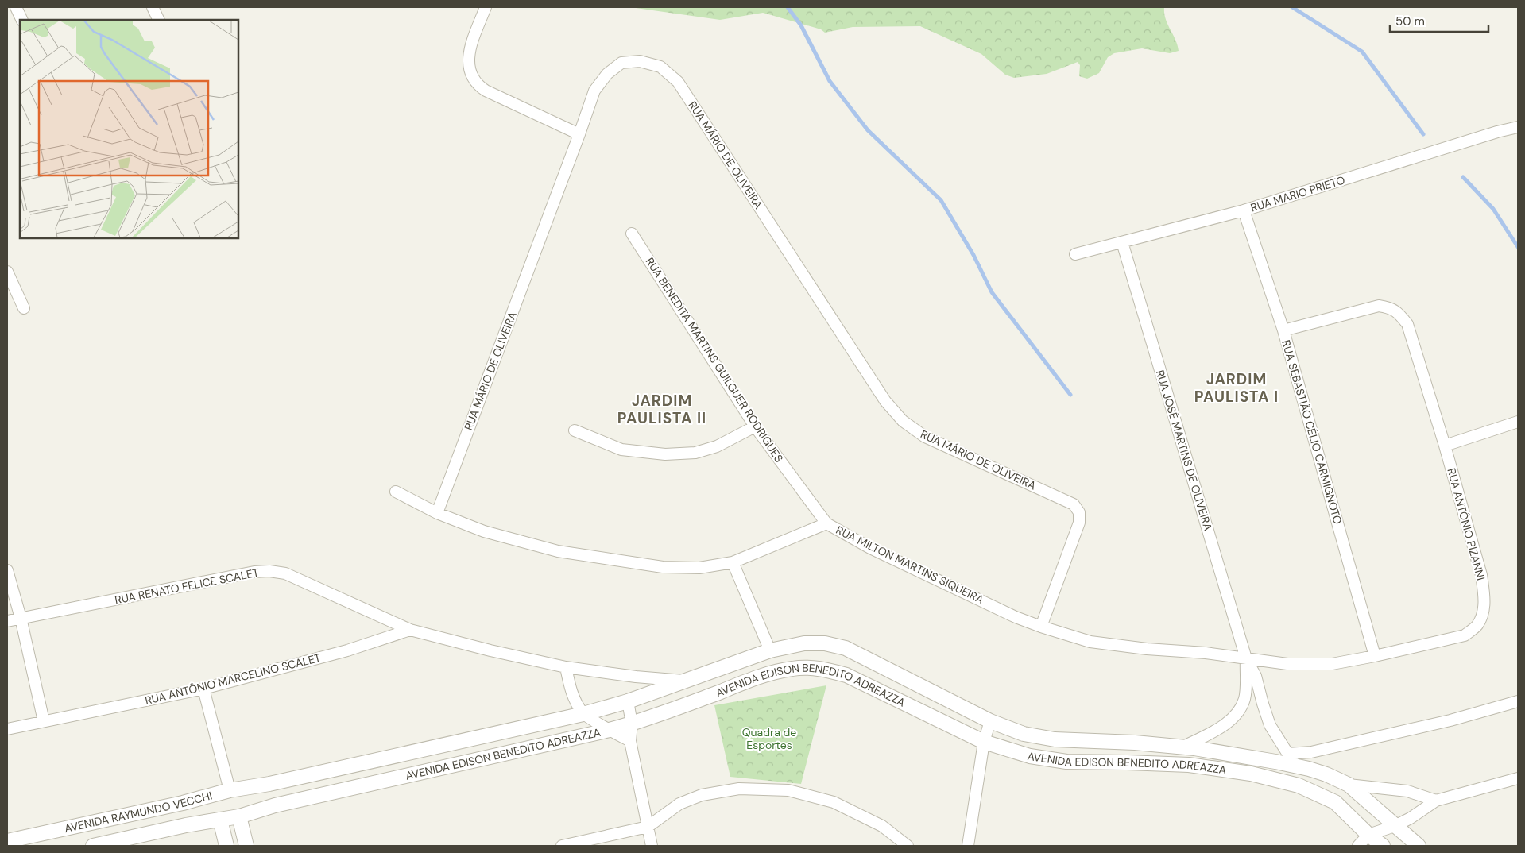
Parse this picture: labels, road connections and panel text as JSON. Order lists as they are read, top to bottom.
{
  "streets": {
    "street": [
      "RUA MÁRIO DE OLIVEIRA",
      "RUA MARIO PRIETO",
      "RUA BENEDITA MARTINS GUILGUER RODRIGUES",
      "RUA SEBASTIÃO CÉLIO CARMIGNOTO",
      "RUA JOSÉ MARTINS DE OLIVEIRA",
      "RUA ANTÔNIO PIZANNI",
      "RUA MILTON MARTINS SIQUEIRA",
      "RUA RENATO FELICE SCALET",
      "RUA ANTÔNIO MARCELINO SCALET",
      "AVENIDA EDISON BENEDITO ADREAZZA",
      "AVENIDA RAYMUNDO VECCHI"
    ]
  },
  "crossings": [
    ["RUA MÁRIO DE OLIVEIRA", "RUA MILTON MARTINS SIQUEIRA"],
    ["RUA MARIO PRIETO", "RUA SEBASTIÃO CÉLIO CARMIGNOTO"],
    ["RUA MARIO PRIETO", "RUA JOSÉ MARTINS DE OLIVEIRA"],
    ["RUA BENEDITA MARTINS GUILGUER RODRIGUES", "RUA MILTON MARTINS SIQUEIRA"],
    ["RUA SEBASTIÃO CÉLIO CARMIGNOTO", "RUA ANTÔNIO PIZANNI"],
    ["RUA JOSÉ MARTINS DE OLIVEIRA", "RUA ANTÔNIO PIZANNI"],
    ["RUA JOSÉ MARTINS DE OLIVEIRA", "RUA MILTON MARTINS SIQUEIRA"],
    ["RUA JOSÉ MARTINS DE OLIVEIRA", "AVENIDA EDISON BENEDITO ADREAZZA"],
    ["RUA ANTÔNIO PIZANNI", "RUA MILTON MARTINS SIQUEIRA"],
    ["RUA RENATO FELICE SCALET", "RUA ANTÔNIO MARCELINO SCALET"],
    ["RUA RENATO FELICE SCALET", "AVENIDA EDISON BENEDITO ADREAZZA"],
    ["AVENIDA EDISON BENEDITO ADREAZZA", "AVENIDA RAYMUNDO VECCHI"]
  ],
  "districts": ["JARDIM PAULISTA I", "JARDIM PAULISTA II"],
  "parks": ["Quadra de Esportes"],
  "scale_bar": "50 m"
}
